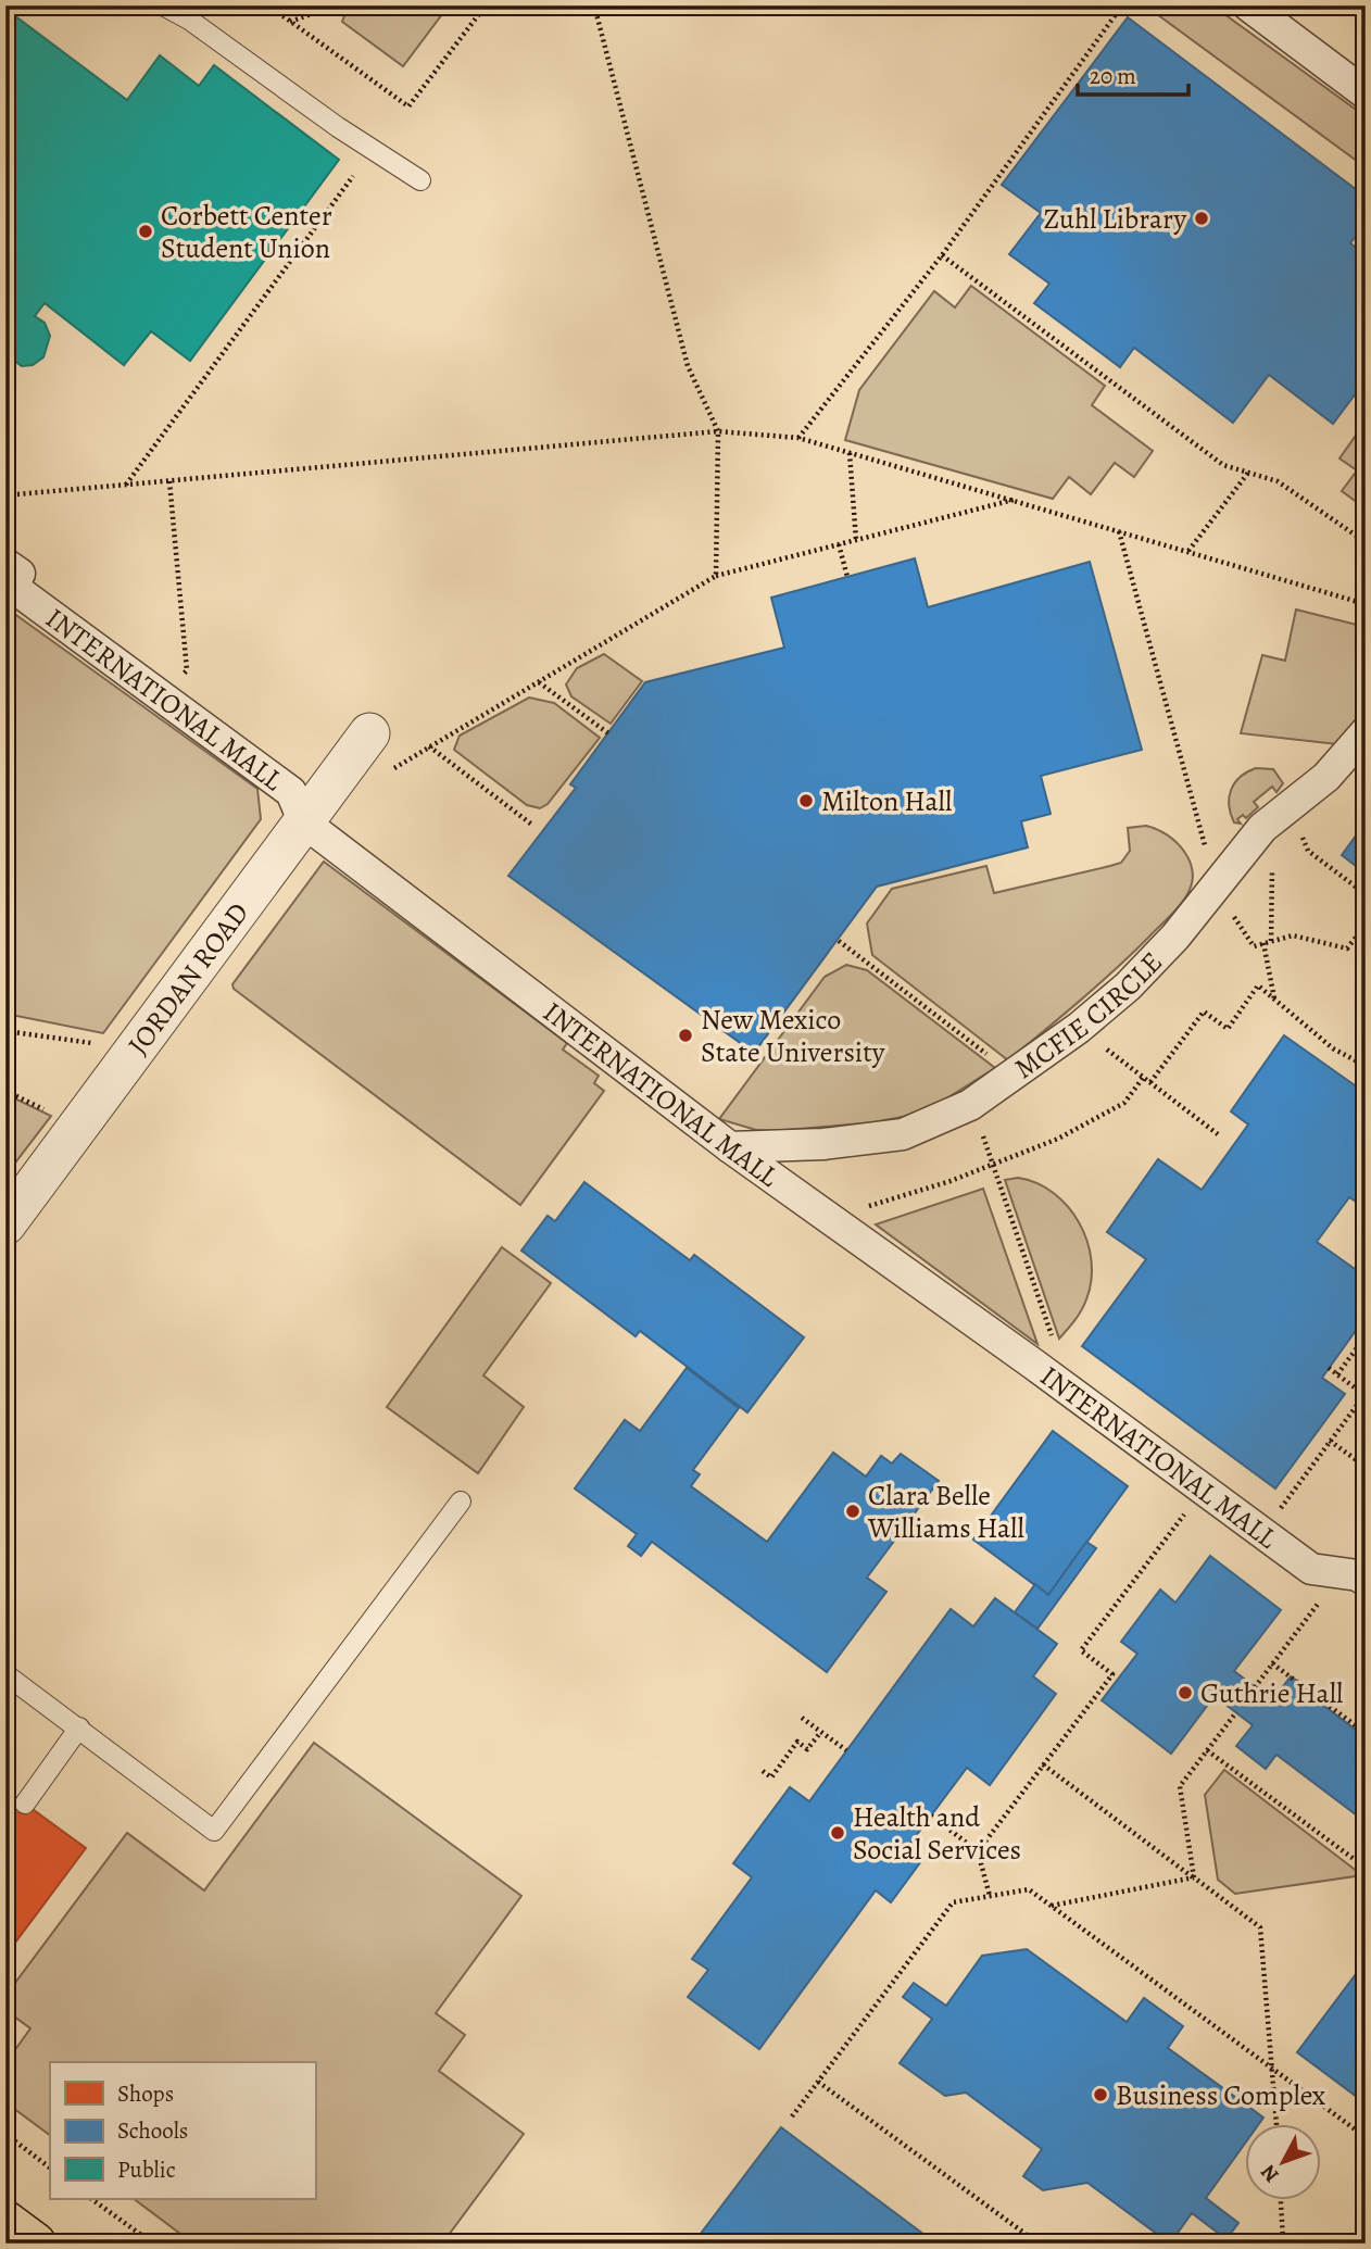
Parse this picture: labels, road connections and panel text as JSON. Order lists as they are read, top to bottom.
{
  "streets": {
    "street": ["INTERNATIONAL MALL", "JORDAN ROAD", "MCFIE CIRCLE"]
  },
  "crossings": [
    ["INTERNATIONAL MALL", "JORDAN ROAD"],
    ["INTERNATIONAL MALL", "MCFIE CIRCLE"]
  ],
  "places": [
    "Zuhl Library",
    "Corbett Center Student Union",
    "Milton Hall",
    "New Mexico State University",
    "Clara Belle Williams Hall",
    "Guthrie Hall",
    "Health and Social Services",
    "Business Complex"
  ],
  "legend": ["Shops", "Schools", "Public"],
  "scale_bar": "20 m",
  "north": "bottom left"
}
